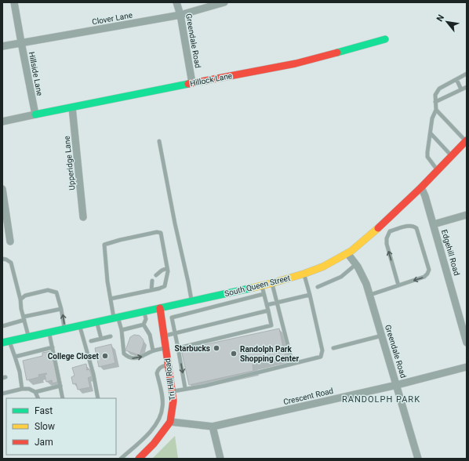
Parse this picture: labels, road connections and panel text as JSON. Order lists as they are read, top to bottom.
{
  "streets": {
    "street": [
      "Clover Lane",
      "Greendale Road",
      "Hillside Lane",
      "Hillock Lane",
      "Upperidge Lane",
      "Edgehill Road",
      "South Queen Street",
      "Tri Hill Road",
      "Crescent Road"
    ]
  },
  "crossings": [
    ["Clover Lane", "Greendale Road"],
    ["Clover Lane", "Hillside Lane"],
    ["Greendale Road", "Hillock Lane"],
    ["Greendale Road", "South Queen Street"],
    ["Greendale Road", "Crescent Road"],
    ["Hillside Lane", "Hillock Lane"],
    ["Hillock Lane", "Upperidge Lane"],
    ["Edgehill Road", "South Queen Street"],
    ["South Queen Street", "Tri Hill Road"],
    ["Tri Hill Road", "Crescent Road"]
  ],
  "districts": ["RANDOLPH PARK"],
  "places": ["Starbucks", "Randolph Park Shopping Center", "College Closet"],
  "legend": ["Fast", "Slow", "Jam"],
  "north": "top left"
}
